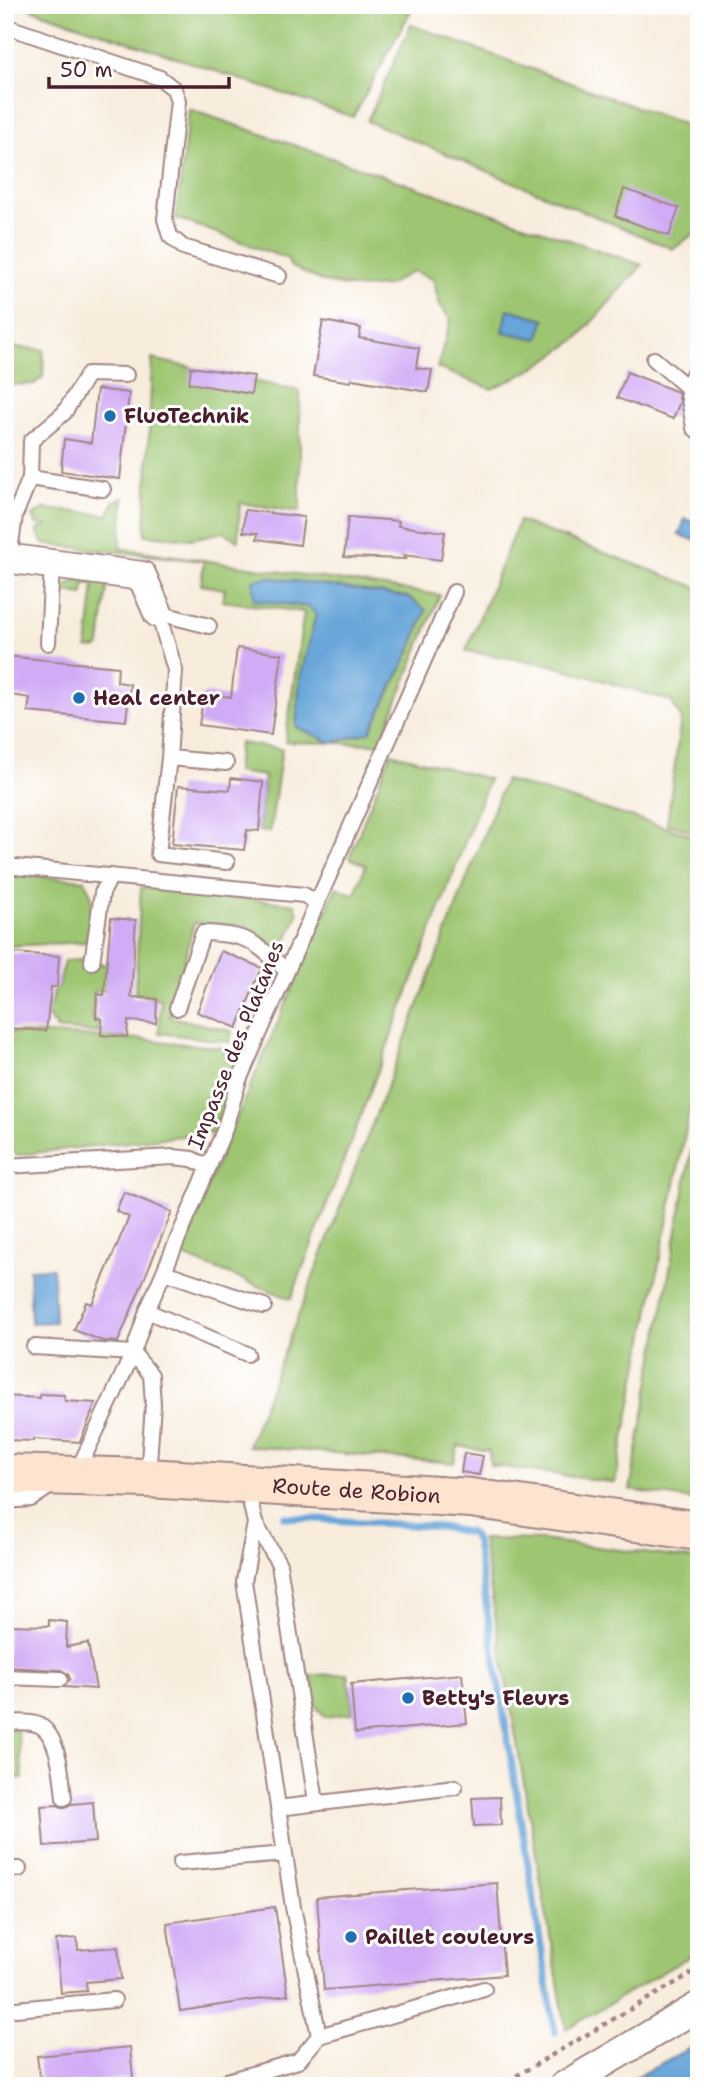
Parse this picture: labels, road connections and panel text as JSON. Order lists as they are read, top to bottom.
{
  "streets": {
    "main road": ["Route de Robion"],
    "lane": ["Impasse des Platanes"]
  },
  "crossings": [
    ["Impasse des Platanes", "Route de Robion"]
  ],
  "places": [
    "FluoTechnik",
    "Heal center",
    "Betty's Fleurs",
    "Paillet couleurs"
  ],
  "scale_bar": "50 m"
}
